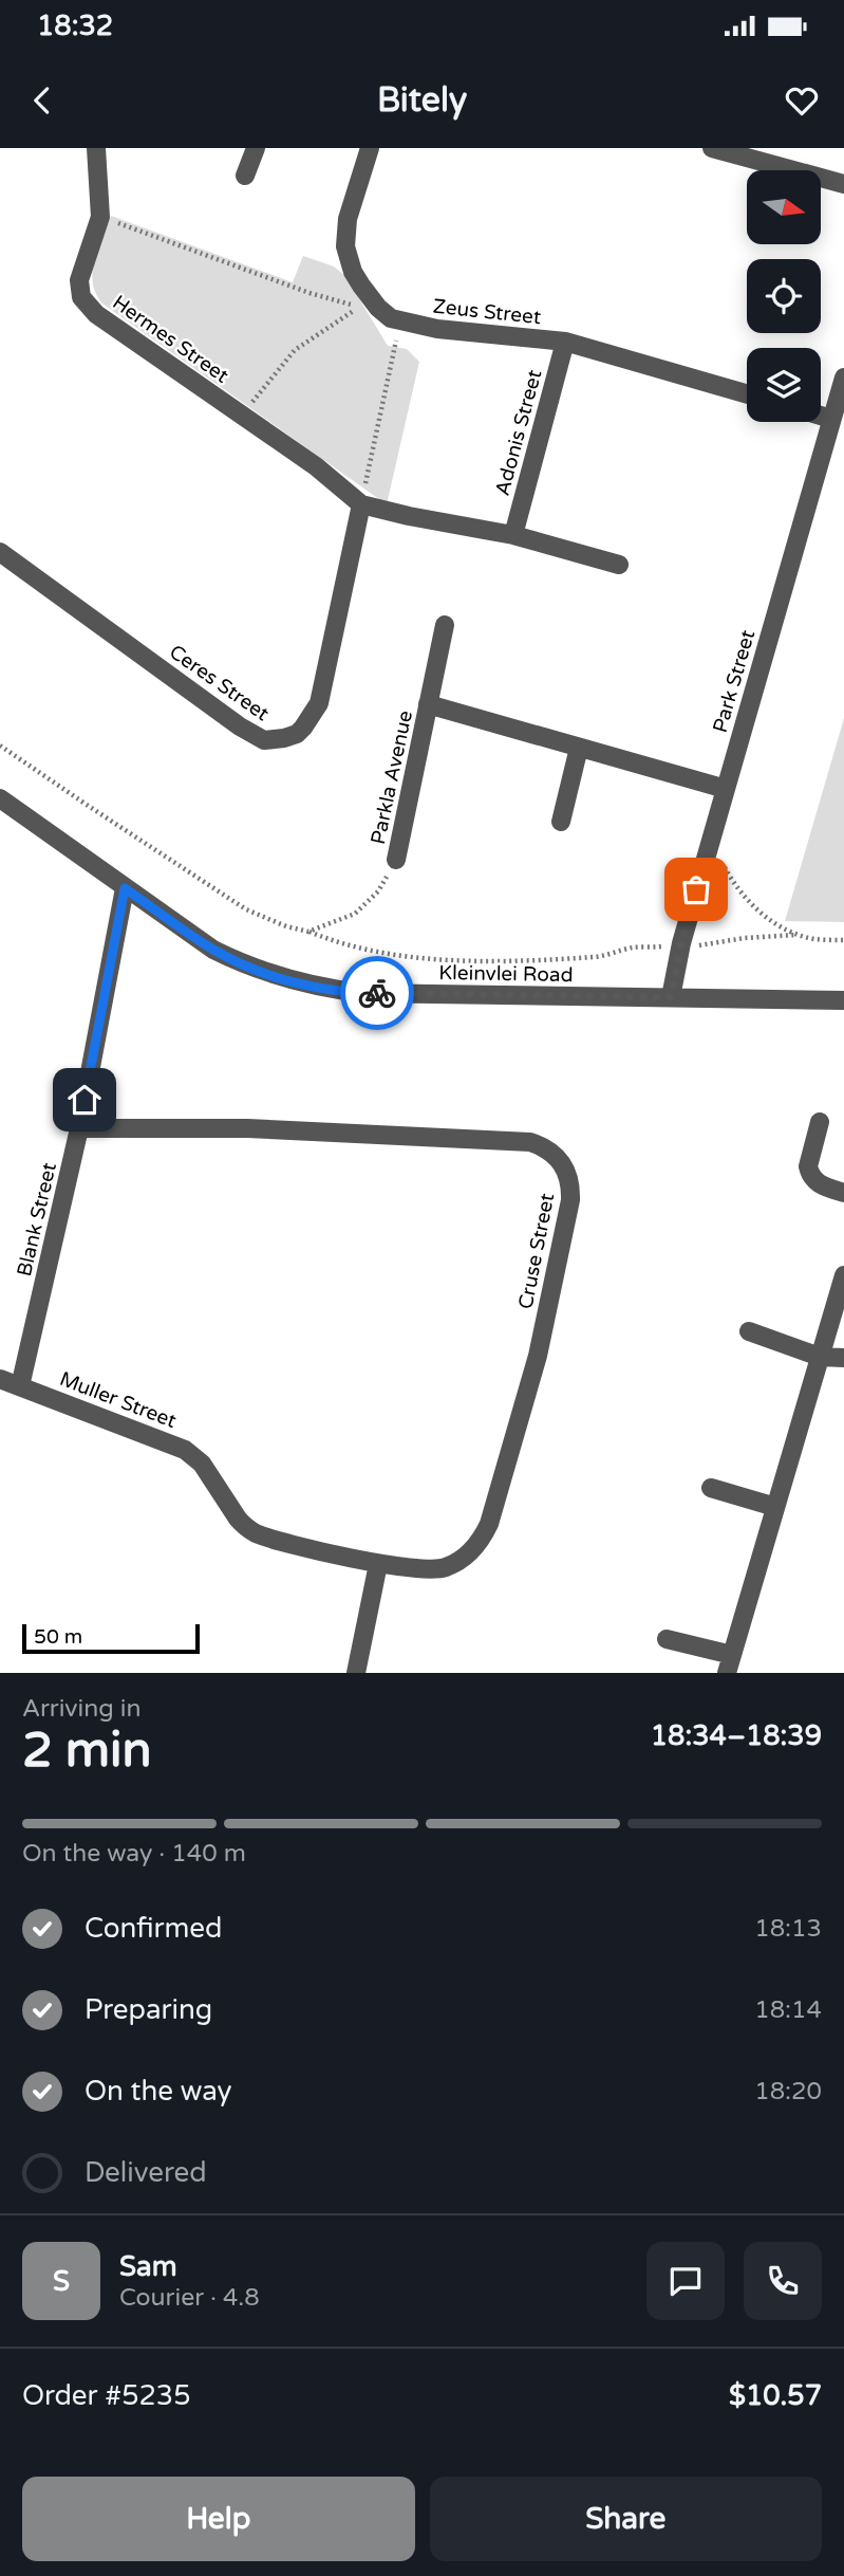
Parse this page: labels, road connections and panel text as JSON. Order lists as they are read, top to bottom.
{
  "streets": {
    "street": [
      "Zeus Street",
      "Hermes Street",
      "Adonis Street",
      "Park Street",
      "Ceres Street",
      "Parkla Avenue",
      "Kleinvlei Road",
      "Blank Street",
      "Cruse Street",
      "Muller Street"
    ]
  },
  "crossings": [
    ["Zeus Street", "Adonis Street"],
    ["Hermes Street", "Ceres Street"],
    ["Park Street", "Parkla Avenue"],
    ["Park Street", "Kleinvlei Road"],
    ["Kleinvlei Road", "Blank Street"],
    ["Blank Street", "Cruse Street"],
    ["Blank Street", "Muller Street"],
    ["Cruse Street", "Muller Street"]
  ],
  "scale_bar": "50 m",
  "north": "right",
  "page": {
    "status": "18:32",
    "header": "Bitely",
    "scale": "50 m",
    "heading": ["2 min", "Arriving in", "18:34–18:39"],
    "panel": [
      "Sam",
      "Courier · 4.8",
      "Order #5235",
      "$10.57"
    ],
    "bar": "On the way · 140 m",
    "list": [
      ["Confirmed", "18:13"],
      ["Preparing", "18:14"],
      ["On the way", "18:20"],
      "Delivered"
    ],
    "round": "S",
    "buttons": ["Help", "Share"]
  }
}
